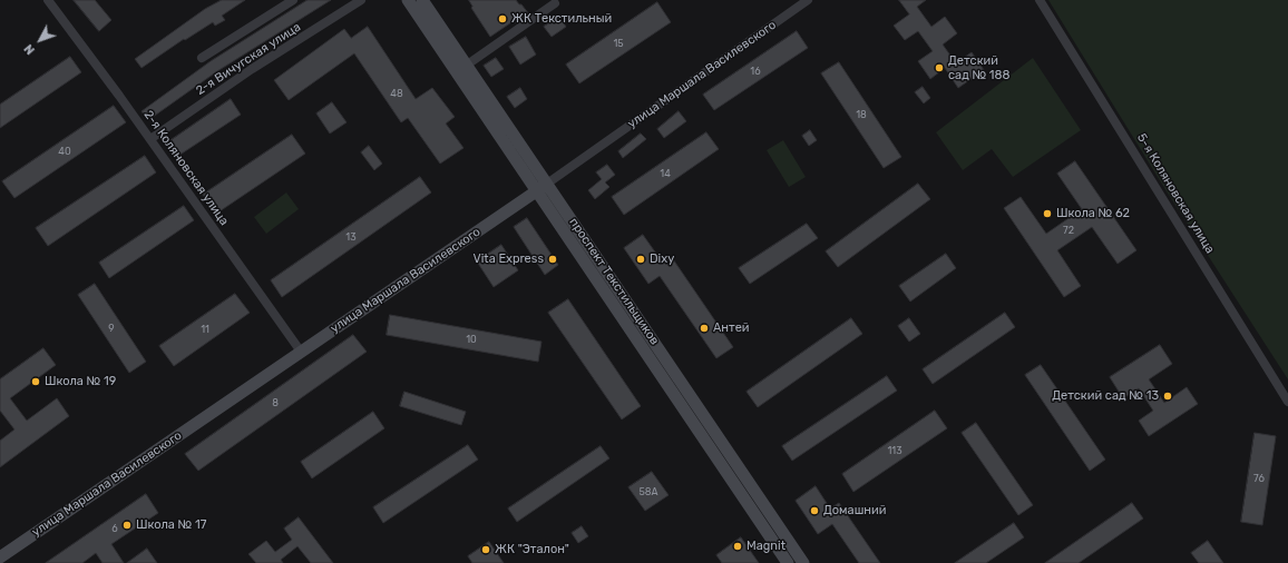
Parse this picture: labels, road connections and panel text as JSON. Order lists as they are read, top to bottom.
{
  "streets": {
    "main road": ["улица Маршала Василевского", "проспект Текстильщиков"],
    "street": ["2-я Вичугская улица", "2-я Коляновская улица", "5-я Коляновская улица"]
  },
  "crossings": [
    ["2-я Вичугская улица", "2-я Коляновская улица"],
    ["улица Маршала Василевского", "2-я Коляновская улица"],
    ["улица Маршала Василевского", "проспект Текстильщиков"]
  ],
  "places": [
    "ЖК Текстильный",
    "Детский сад № 188",
    "Школа № 62",
    "Vita Express",
    "Dixy",
    "Антей",
    "Школа № 19",
    "Детский сад № 13",
    "Домашний",
    "Школа № 17",
    "Magnit",
    "ЖК \"Эталон\""
  ],
  "house_numbers": [
    "15",
    "16",
    "48",
    "18",
    "40",
    "14",
    "72",
    "13",
    "9",
    "11",
    "10",
    "8",
    "113",
    "76",
    "58А",
    "6"
  ],
  "north": "bottom left"
}
